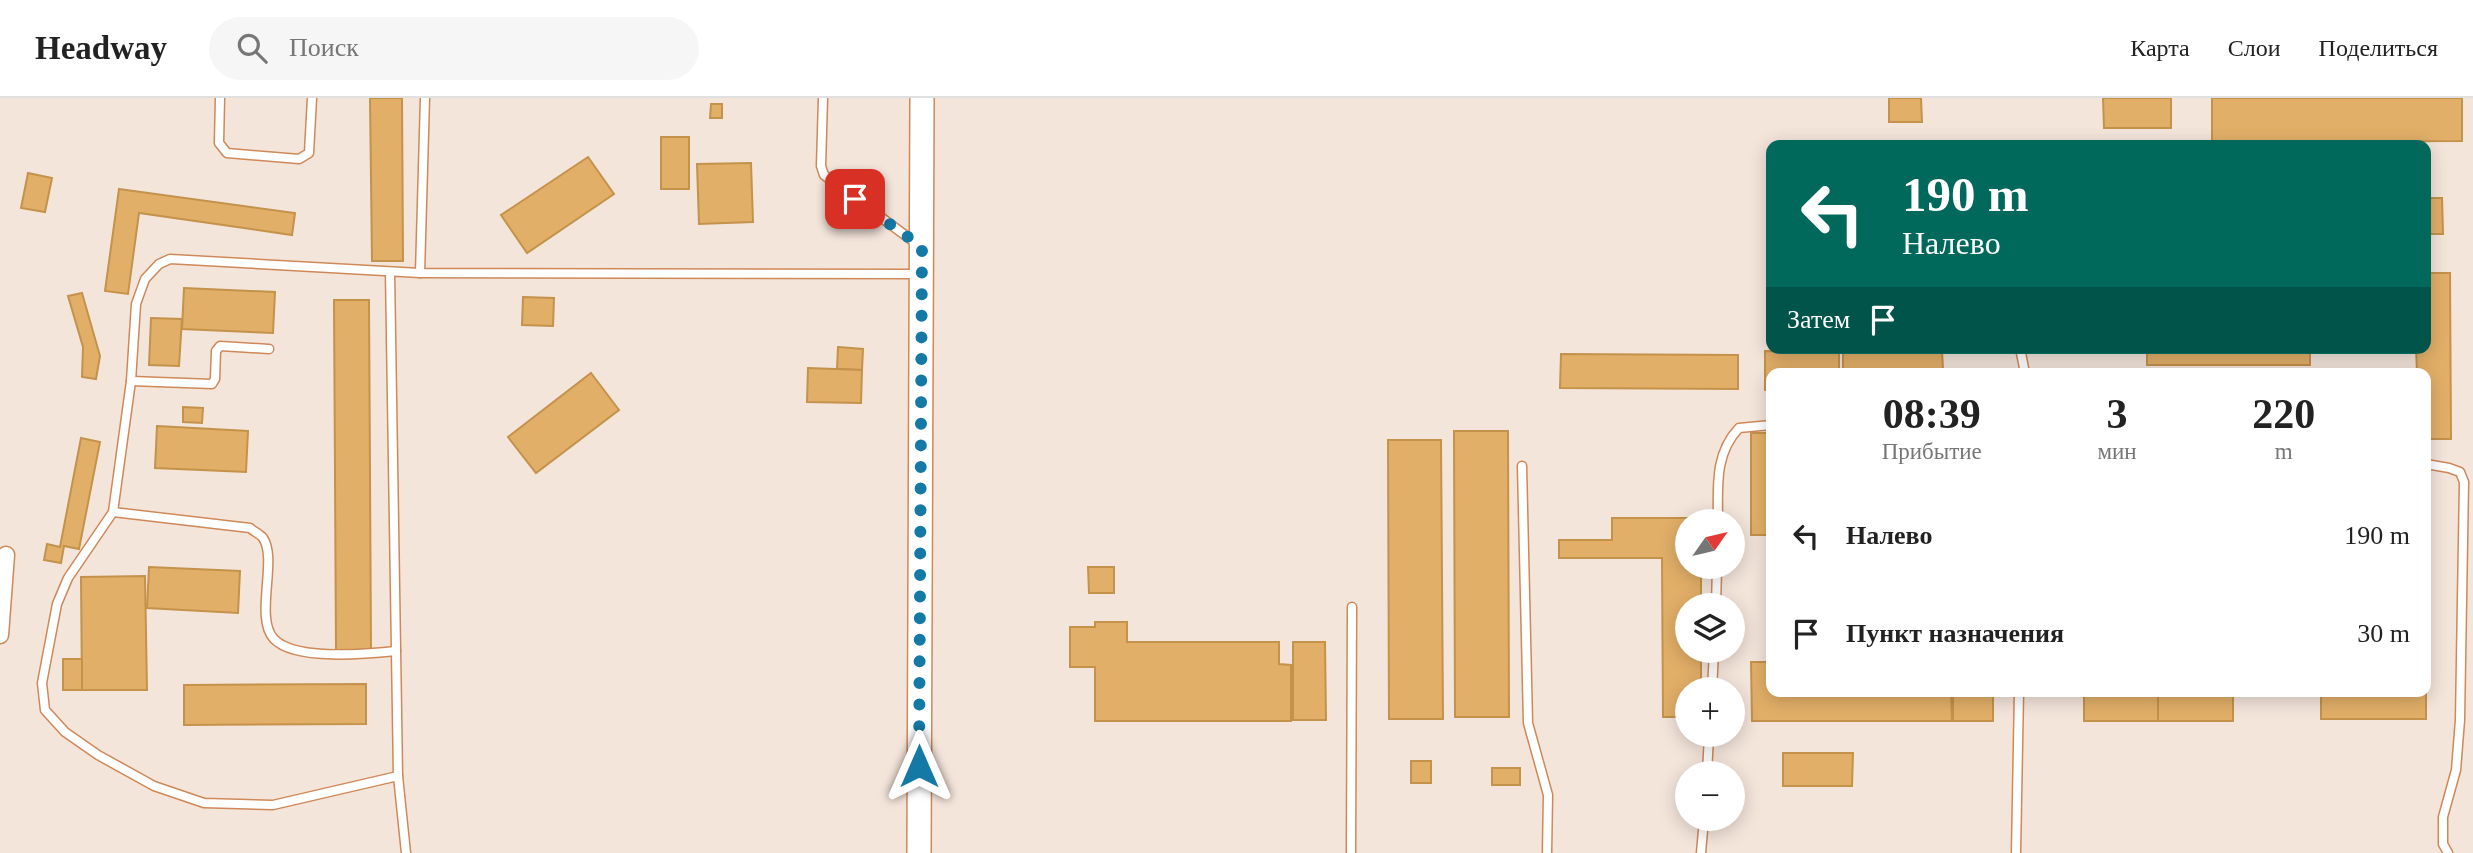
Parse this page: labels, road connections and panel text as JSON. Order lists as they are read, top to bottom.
{
  "north": "top right",
  "page": {
    "header": "Headway",
    "search": "Поиск",
    "nav": ["Карта", "Слои", "Поделиться"],
    "turn": ["190 m", "Налево"],
    "then": "Затем",
    "eta": [
      "08:39",
      "Прибытие",
      "3",
      "мин",
      "220",
      "m"
    ],
    "list": [
      {
        "name": "Налево",
        "value": "190 m"
      },
      {
        "name": "Пункт назначения",
        "value": "30 m"
      }
    ],
    "map_buttons": ["+", "−"]
  }
}
